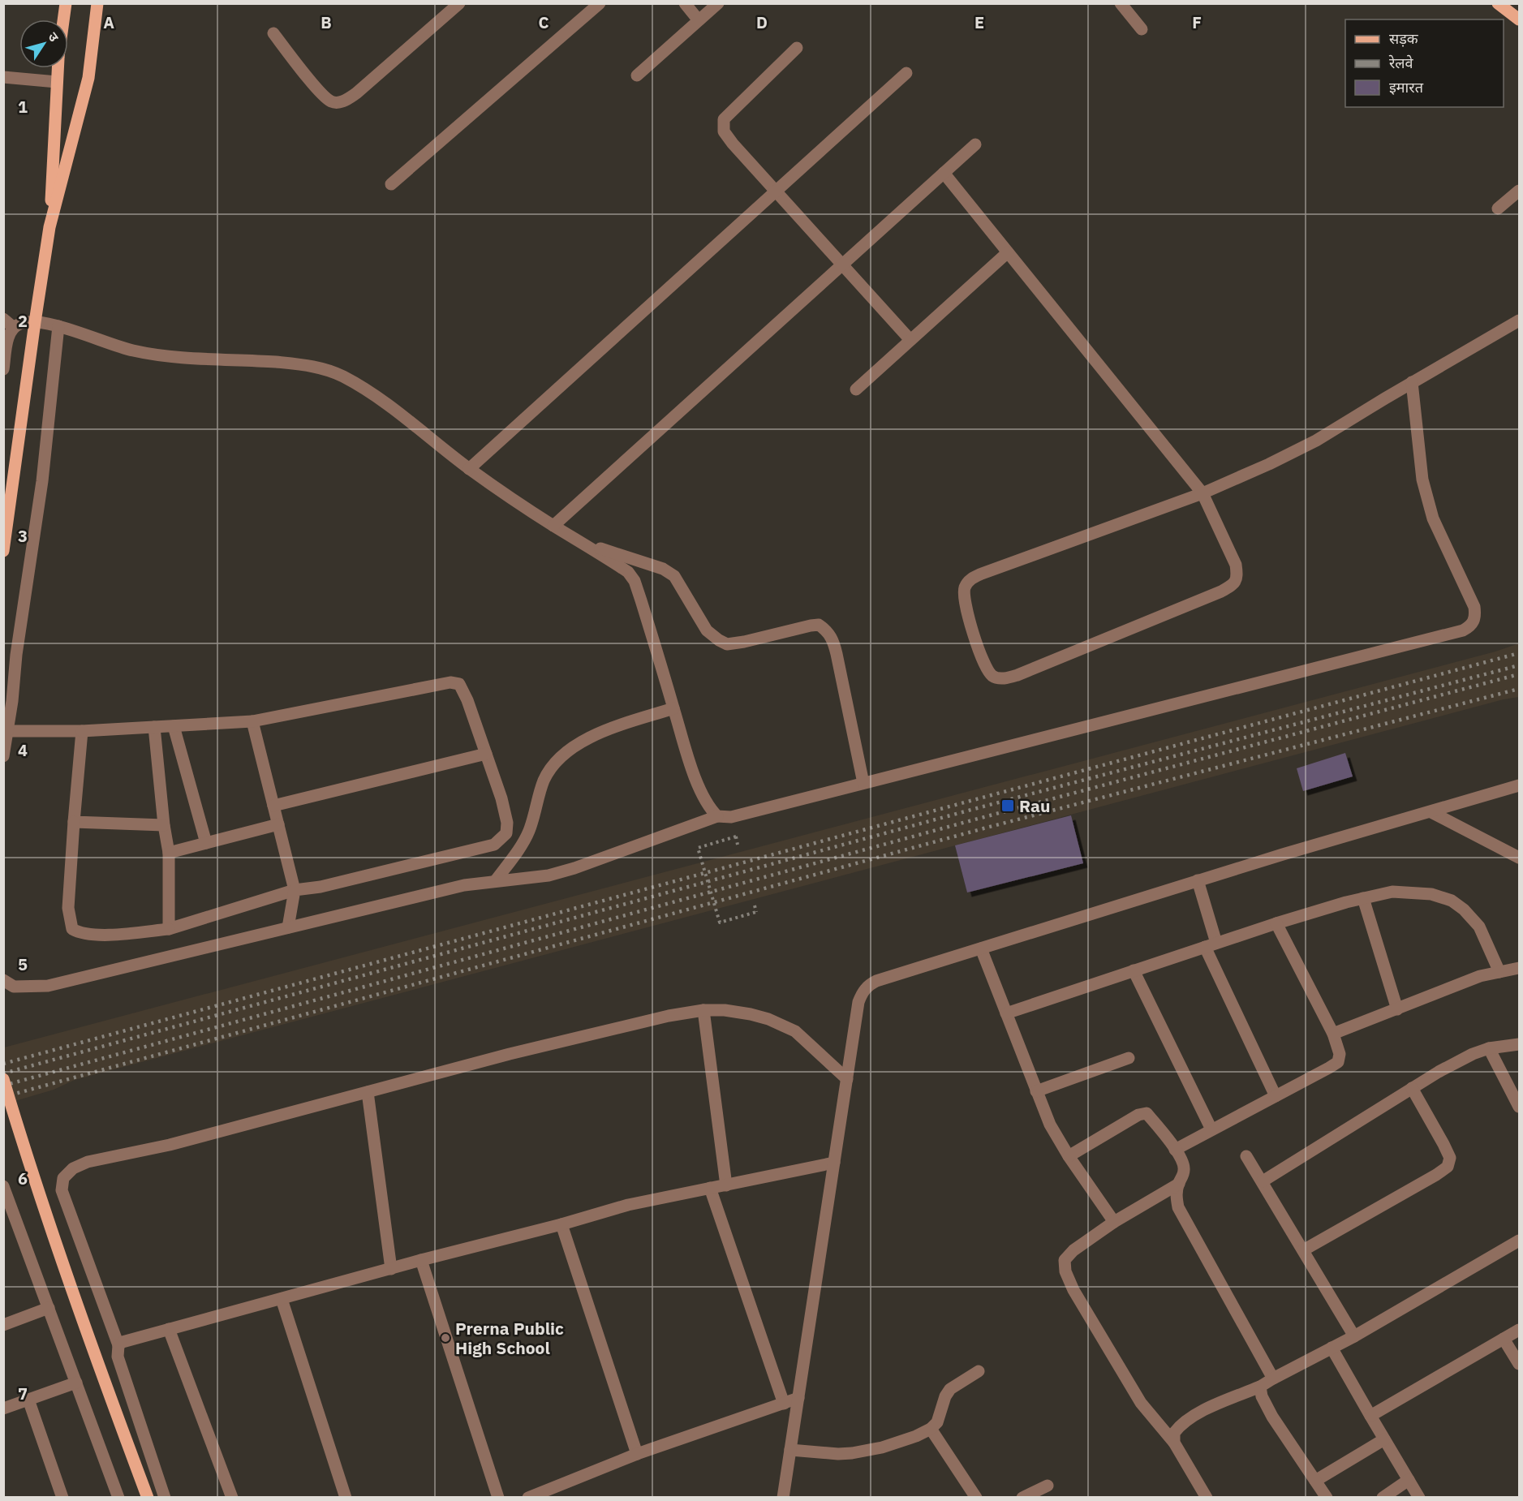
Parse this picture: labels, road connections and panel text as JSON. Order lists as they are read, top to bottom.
{
  "places": {
    "transit": ["Rau"],
    "other": ["Prerna Public High School"]
  },
  "legend": ["सड़क", "रेलवे", "इमारत"],
  "north": "top right",
  "grid": {
    "columns": [
      "A",
      "B",
      "C",
      "D",
      "E",
      "F"
    ],
    "rows": [
      "1",
      "2",
      "3",
      "4",
      "5",
      "6",
      "7"
    ]
  }
}
